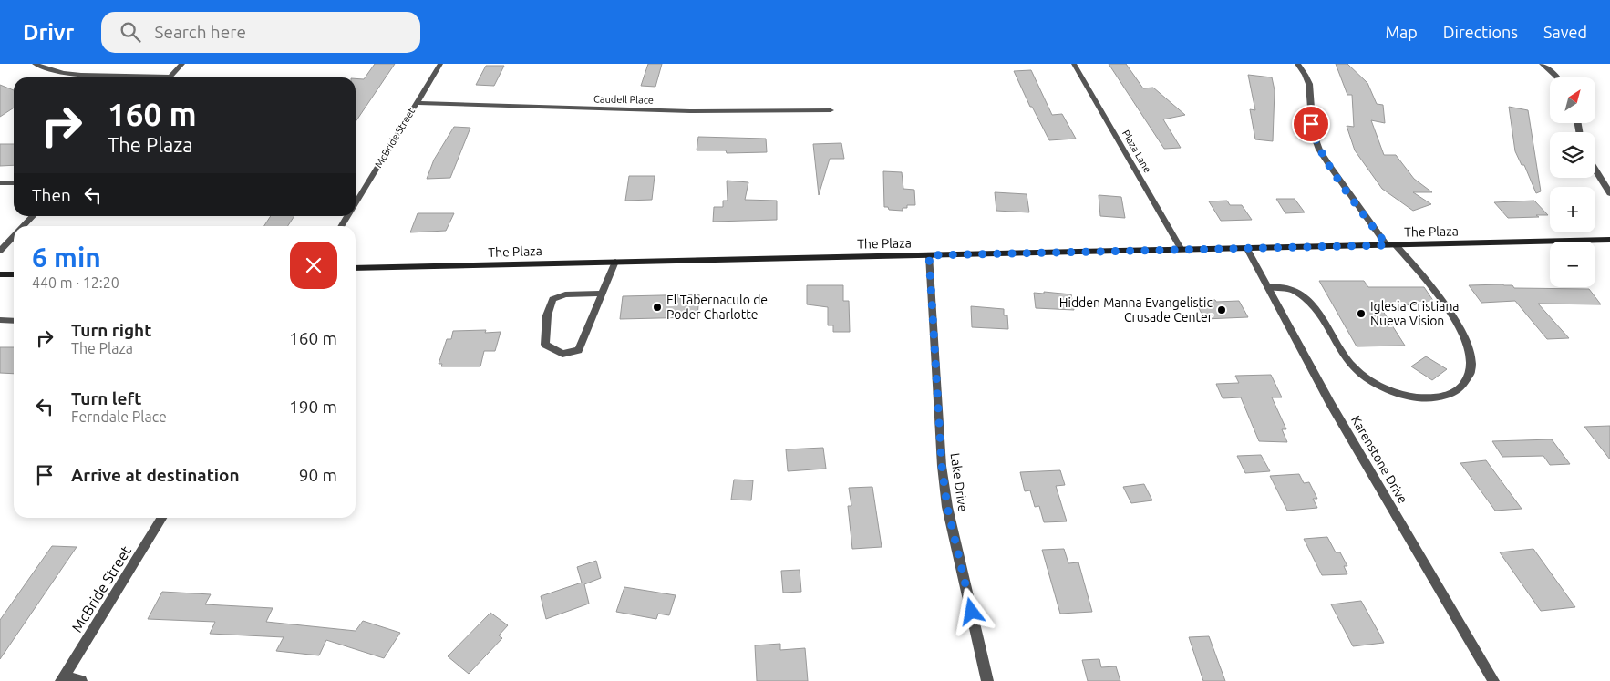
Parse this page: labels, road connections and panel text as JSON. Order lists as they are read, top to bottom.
{
  "streets": {
    "main road": ["The Plaza"],
    "street": [
      "Caudell Place",
      "McBride Street",
      "Plaza Lane",
      "Karenstone Drive",
      "Lake Drive"
    ]
  },
  "crossings": [
    ["Caudell Place", "McBride Street"],
    ["Plaza Lane", "The Plaza"],
    ["The Plaza", "Karenstone Drive"],
    ["The Plaza", "Lake Drive"]
  ],
  "places": ["El Tabernaculo de Poder Charlotte", "Hidden Manna Evangelistic Crusade Center", "Iglesia Cristiana Nueva Vision"],
  "north": "top right",
  "page": {
    "header": "Drivr",
    "search": "Search here",
    "nav": ["Map", "Directions", "Saved"],
    "map_buttons": ["+", "−"],
    "turn": ["160 m", "The Plaza"],
    "then": "Then",
    "heading": ["6 min", "440 m · 12:20"],
    "list": [
      {
        "name": "Turn right",
        "note": "The Plaza",
        "value": "160 m"
      },
      {
        "name": "Turn left",
        "note": "Ferndale Place",
        "value": "190 m"
      },
      {
        "name": "Arrive at destination",
        "value": "90 m"
      }
    ]
  }
}
